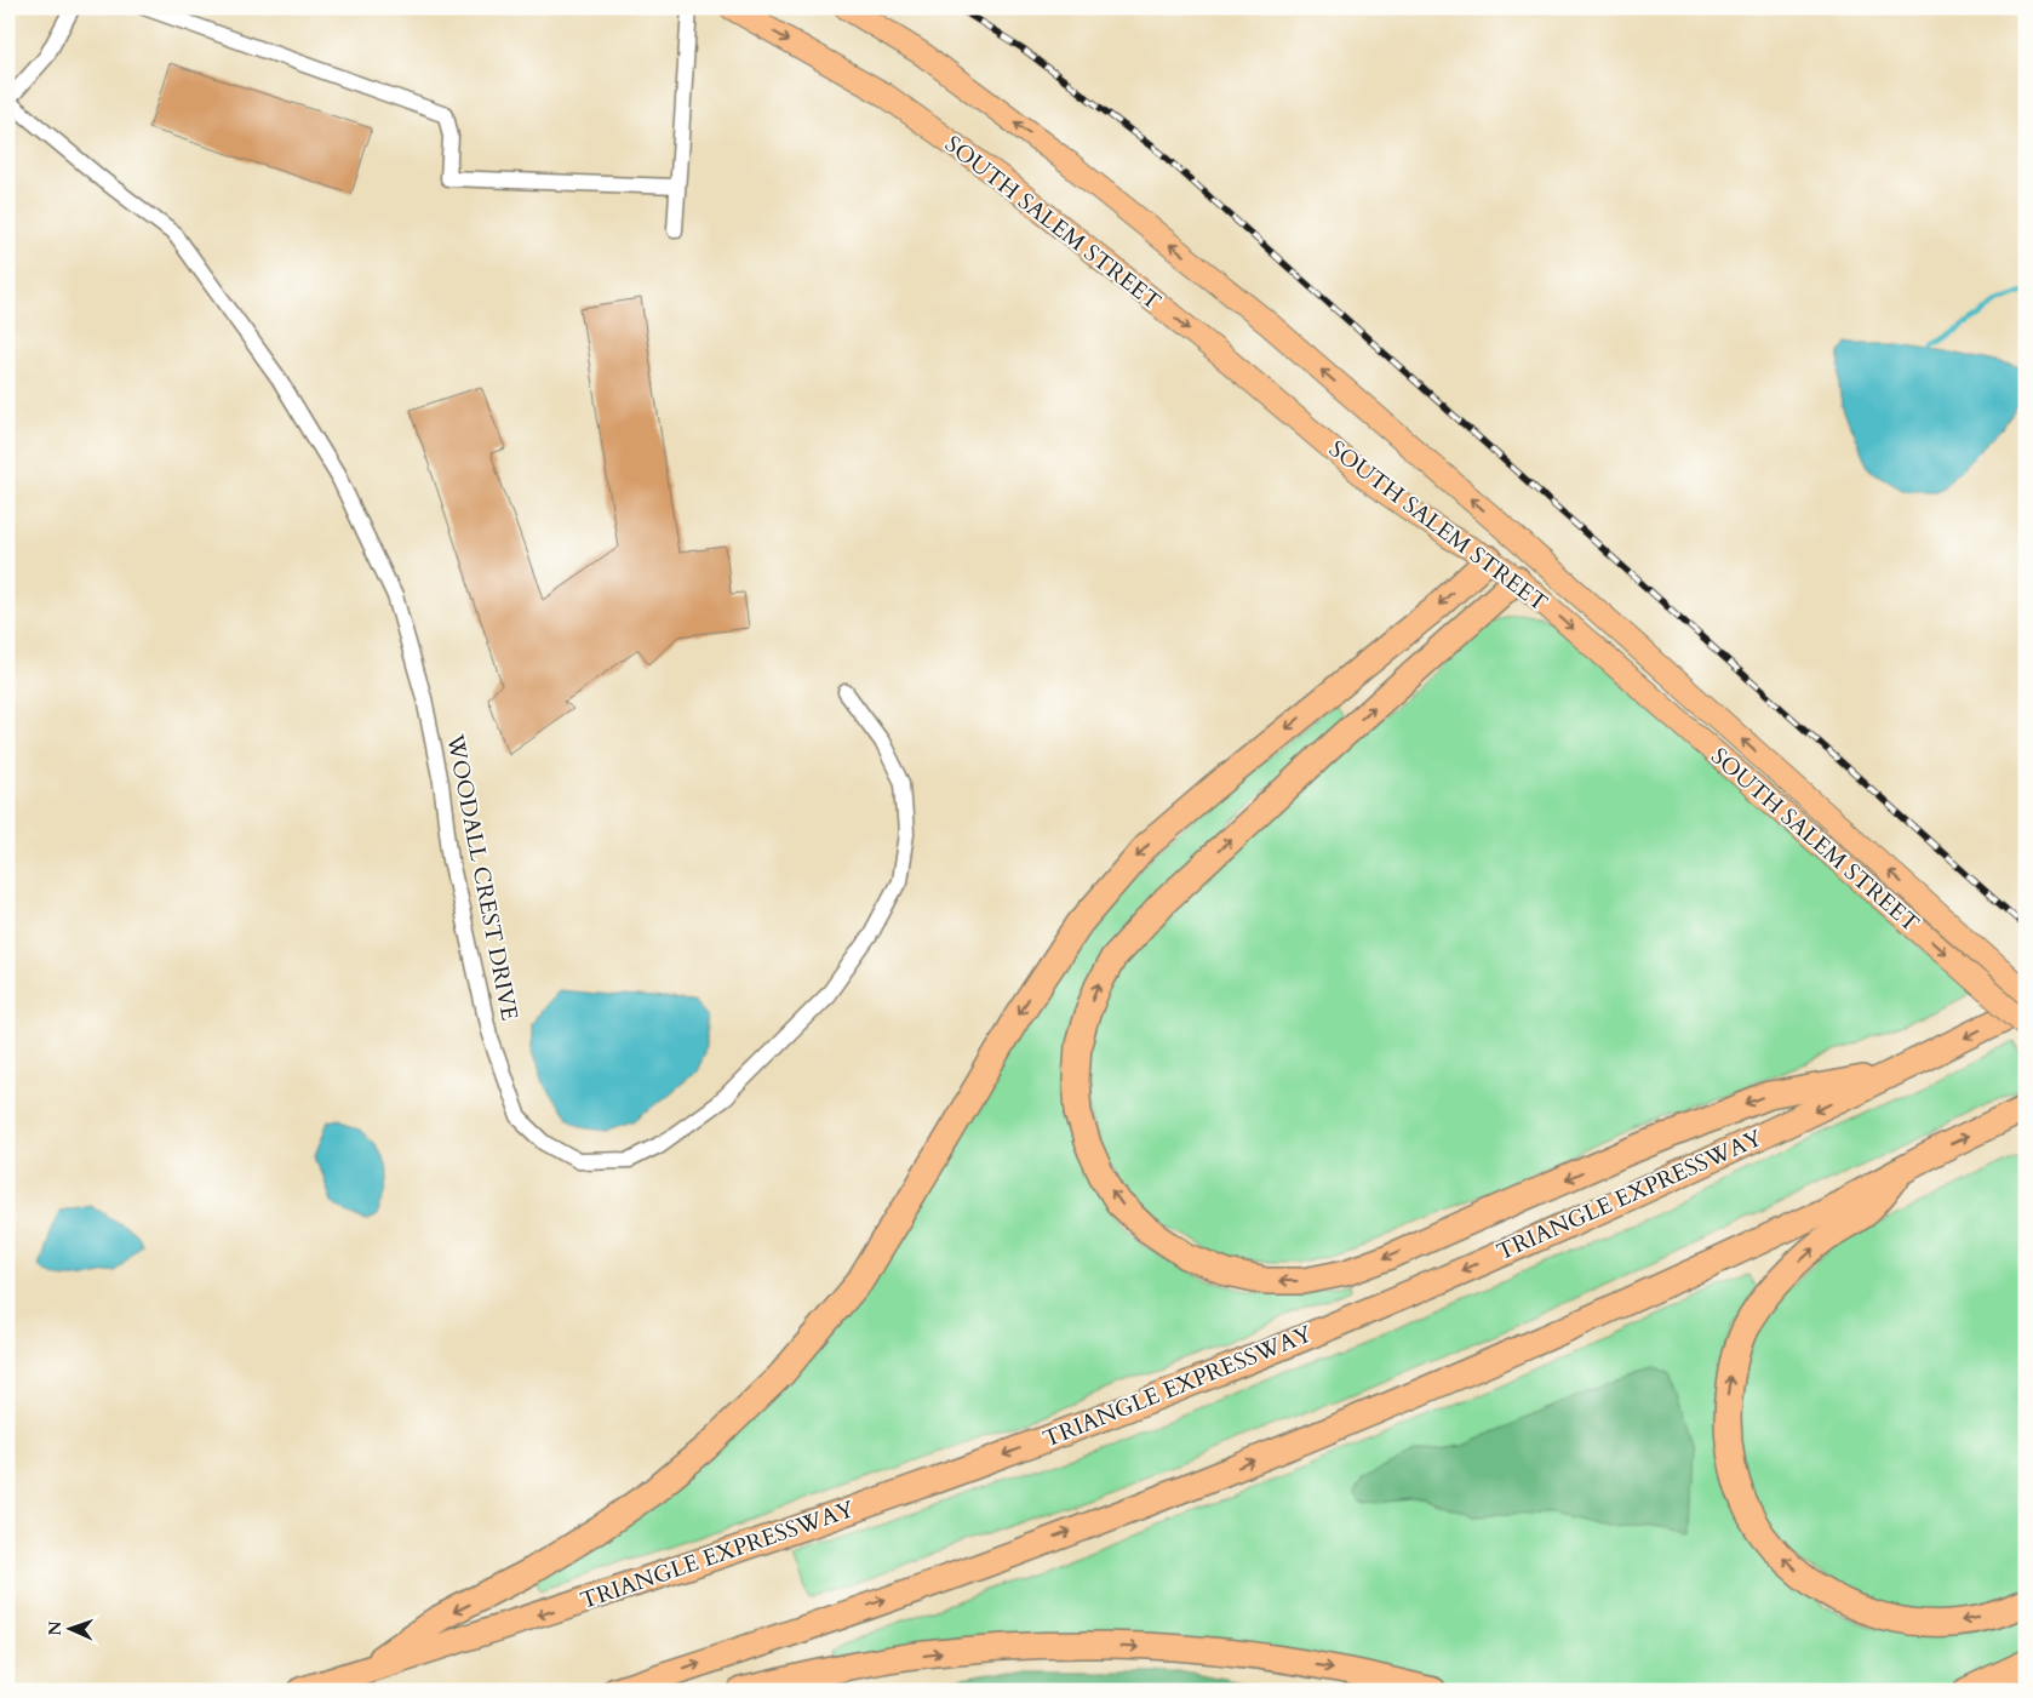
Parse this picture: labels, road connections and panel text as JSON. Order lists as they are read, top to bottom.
{
  "streets": {
    "highway": ["TRIANGLE EXPRESSWAY"],
    "main road": ["SOUTH SALEM STREET"],
    "street": ["WOODALL CREST DRIVE"]
  },
  "north": "left"
}
